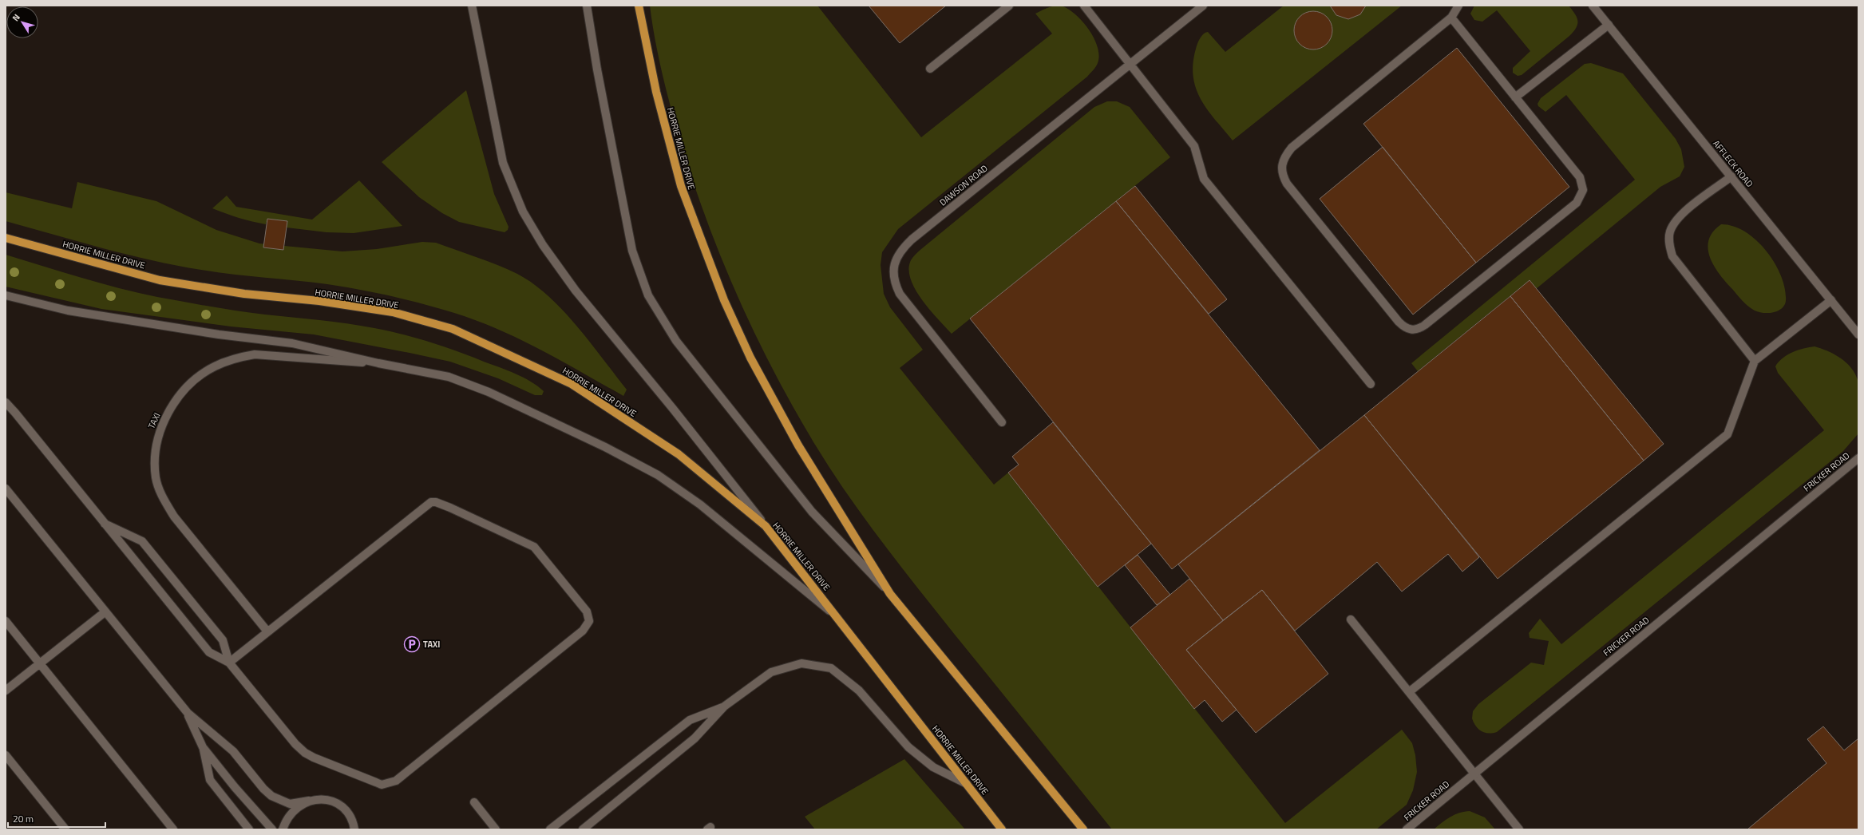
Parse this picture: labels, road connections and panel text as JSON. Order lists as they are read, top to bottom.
{
  "streets": {
    "main road": ["HORRIE MILLER DRIVE"],
    "street": [
      "AFFLECK ROAD",
      "DAWSON ROAD",
      "TAXI",
      "FRICKER ROAD"
    ]
  },
  "places": {
    "parking": ["TAXI"]
  },
  "scale_bar": "20 m",
  "north": "top left"
}
